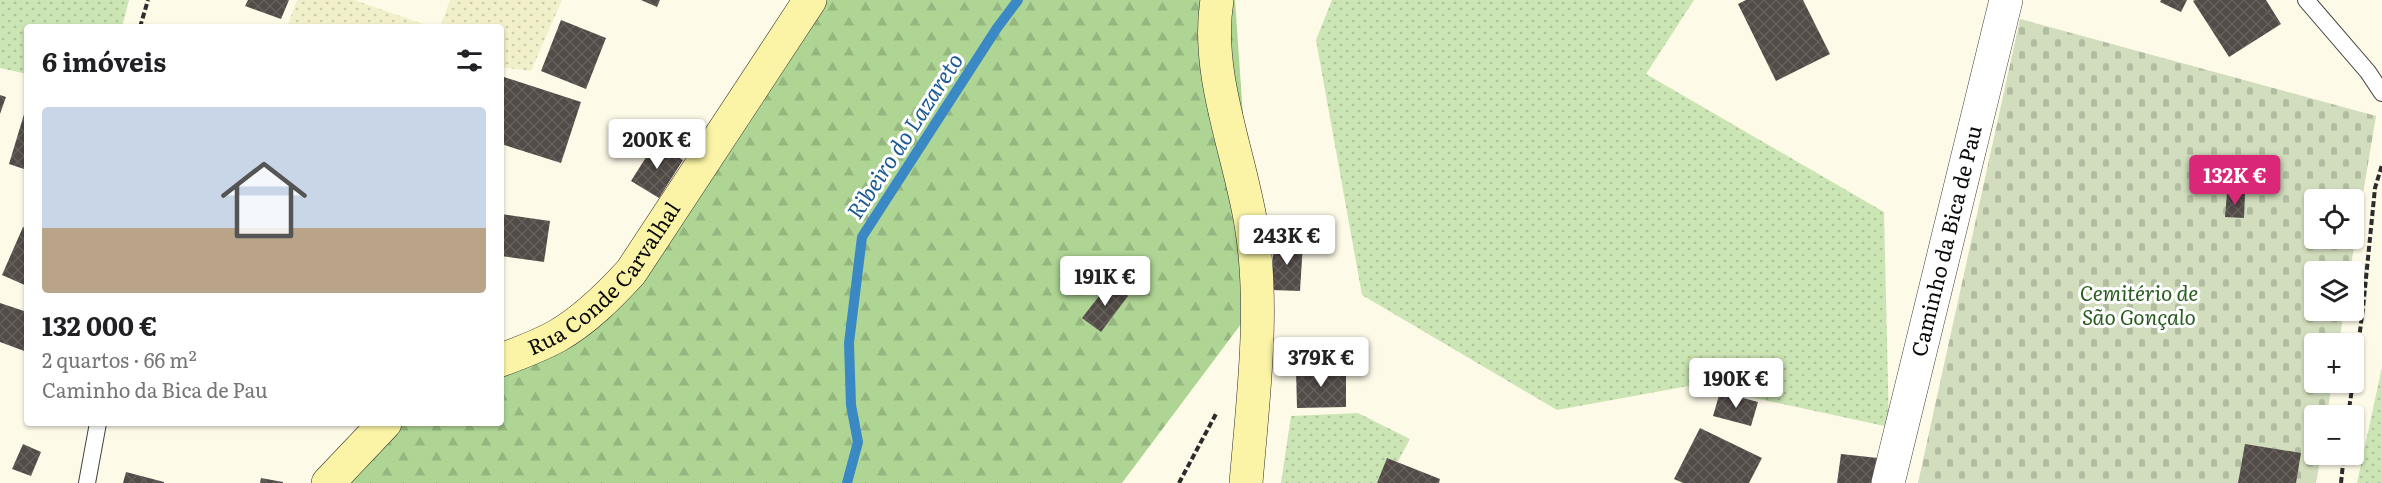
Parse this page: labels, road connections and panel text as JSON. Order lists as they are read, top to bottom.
{
  "streets": {
    "main road": ["Rua Conde Carvalhal"],
    "street": ["Caminho da Bica de Pau"]
  },
  "water": ["Ribeiro do Lazareto"],
  "parks": ["Cemitério de São Gonçalo"],
  "page": {
    "heading": "6 imóveis",
    "list": [
      {
        "name": "132 000 €",
        "note": "2 quartos · 66 m² · Caminho da Bica de Pau"
      }
    ],
    "price": [
      "200K €",
      "132K €",
      "243K €",
      "191K €",
      "379K €",
      "190K €"
    ],
    "map_buttons": ["+", "−"]
  }
}
